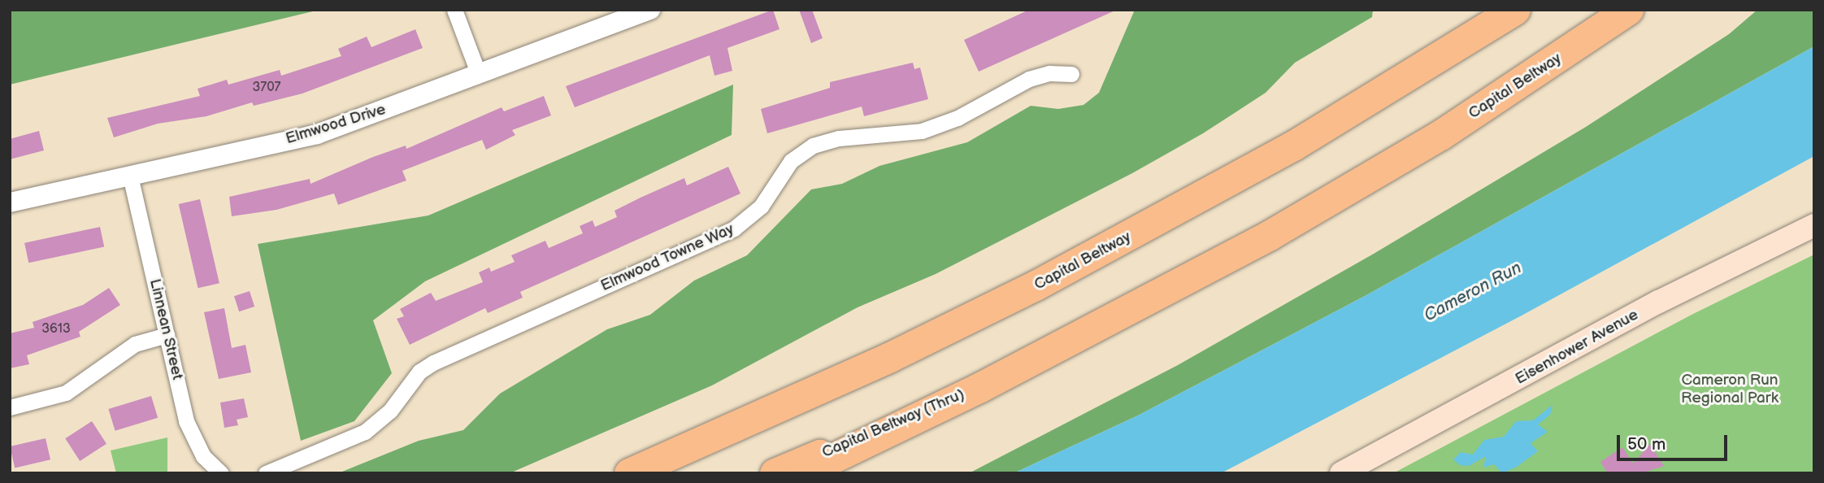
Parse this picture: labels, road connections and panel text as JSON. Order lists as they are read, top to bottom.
{
  "streets": {
    "highway": ["Capital Beltway", "Capital Beltway (Thru)"],
    "main road": ["Eisenhower Avenue"],
    "street": ["Elmwood Drive", "Elmwood Towne Way", "Linnean Street"]
  },
  "crossings": [
    ["Capital Beltway", "Capital Beltway (Thru)"],
    ["Elmwood Drive", "Linnean Street"]
  ],
  "water": ["Cameron Run"],
  "parks": ["Cameron Run Regional Park"],
  "house_numbers": ["3707", "3613"],
  "scale_bar": "50 m"
}
